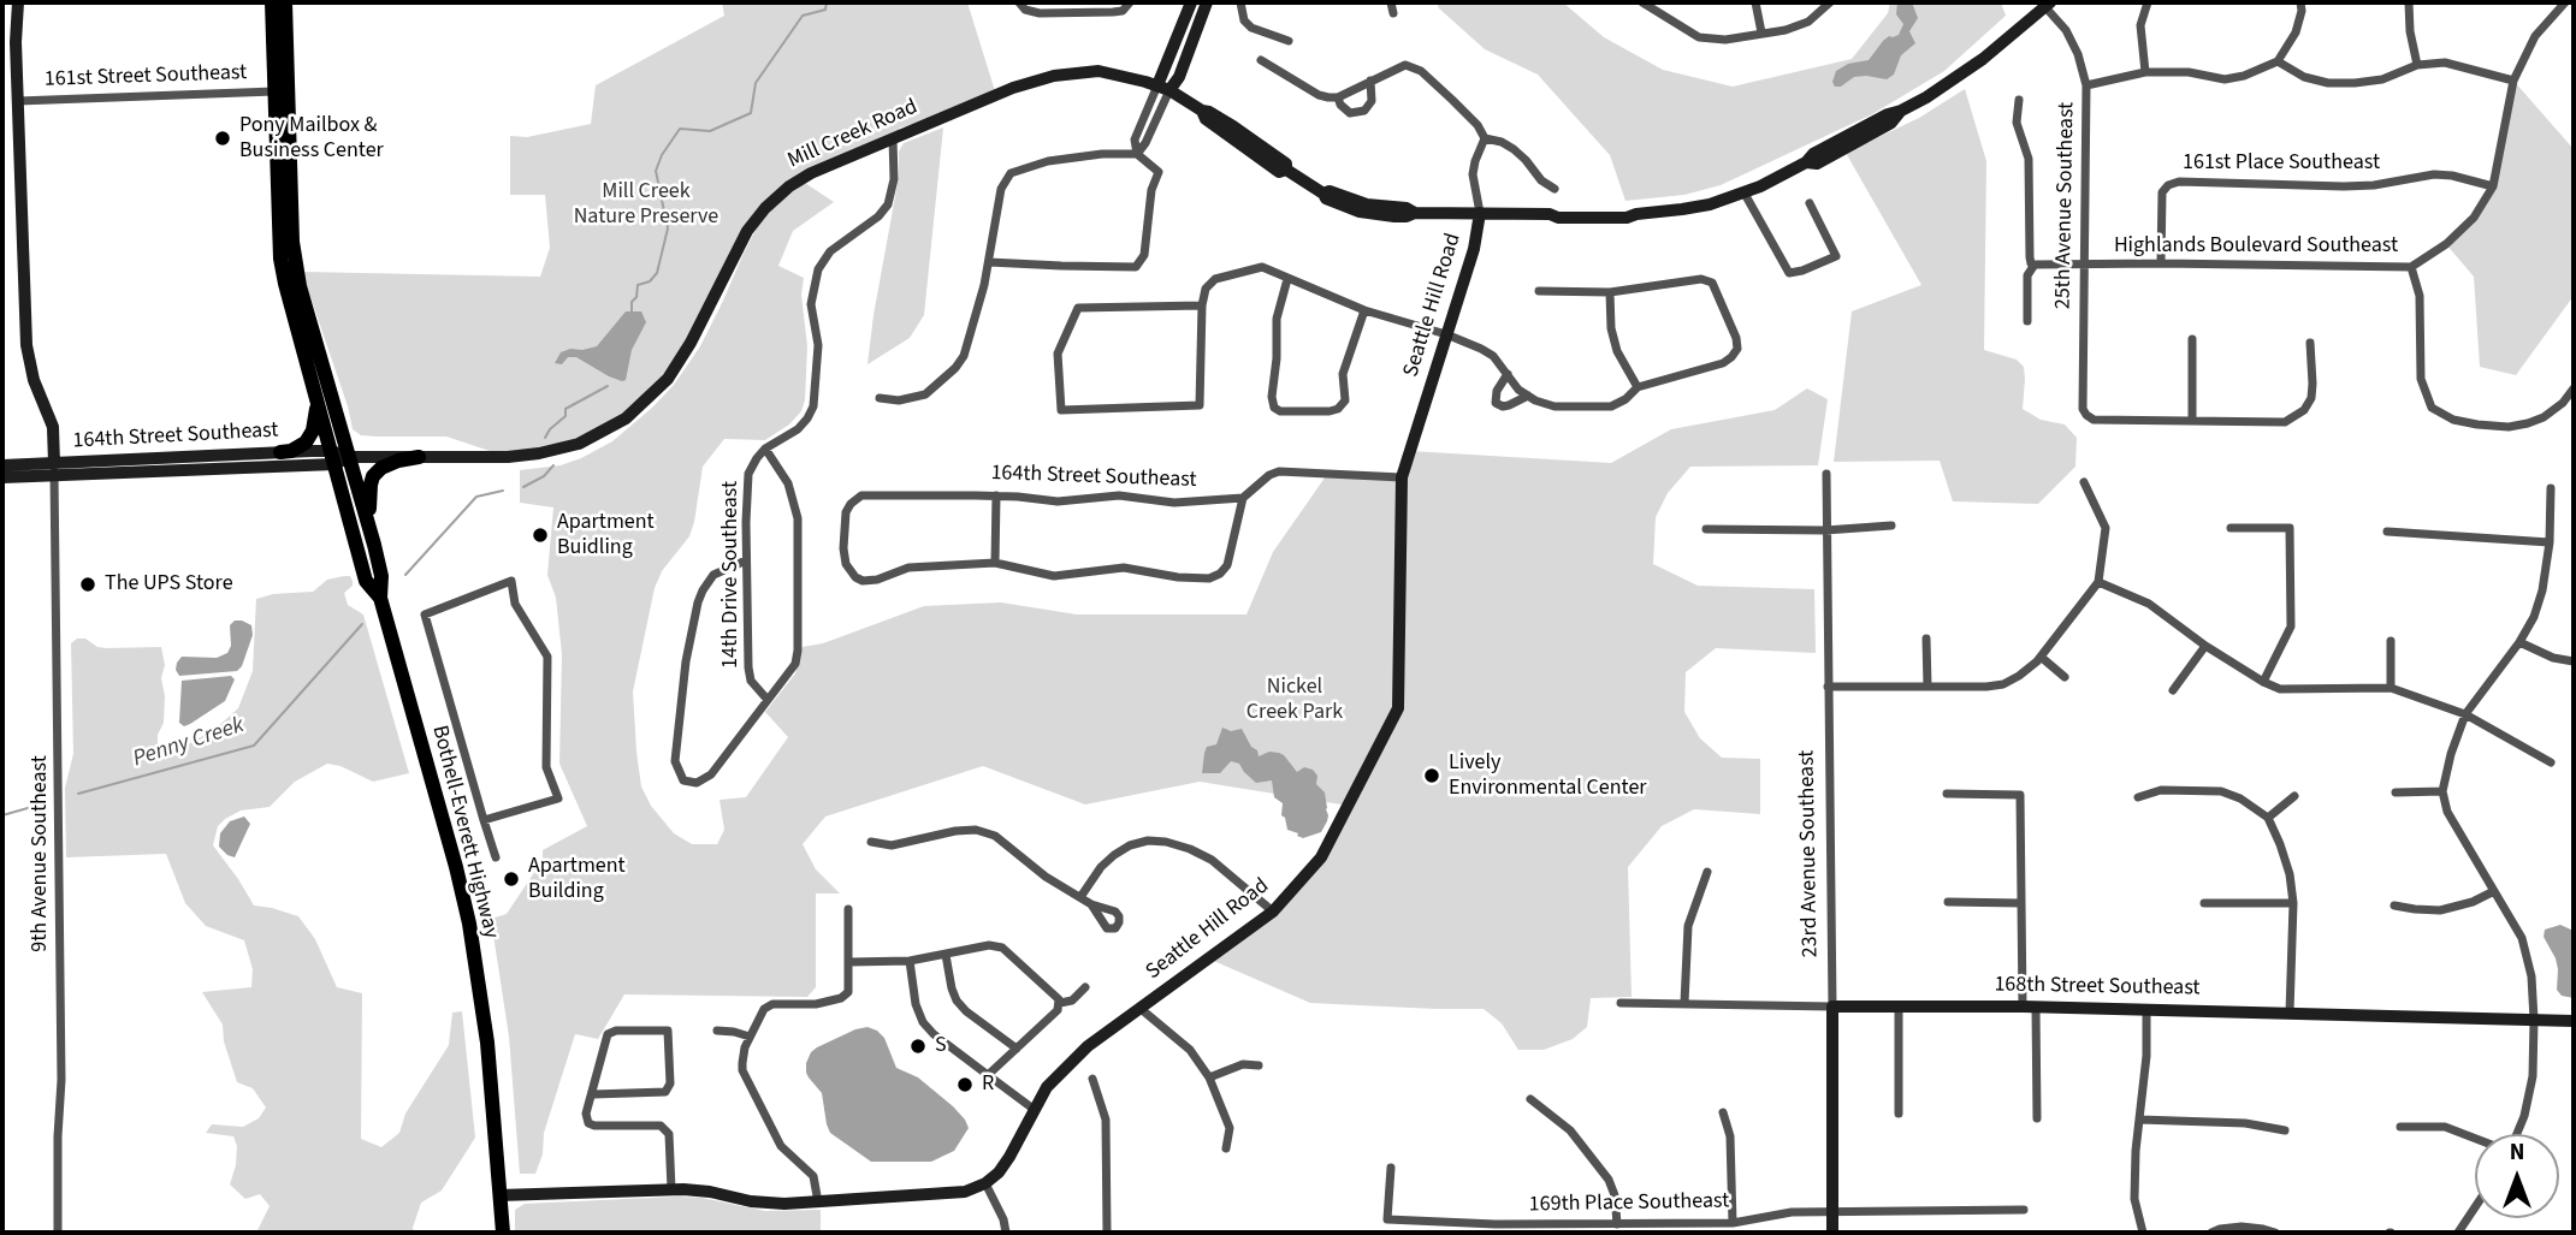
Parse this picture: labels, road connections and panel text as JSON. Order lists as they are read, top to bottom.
{
  "streets": {
    "main road": ["Bothell-Everett Highway"],
    "street": [
      "161st Street Southeast",
      "Mill Creek Road",
      "161st Place Southeast",
      "25th Avenue Southeast",
      "Highlands Boulevard Southeast",
      "Seattle Hill Road",
      "164th Street Southeast",
      "14th Drive Southeast",
      "9th Avenue Southeast",
      "23rd Avenue Southeast",
      "168th Street Southeast",
      "169th Place Southeast"
    ]
  },
  "crossings": [
    ["161st Street Southeast", "Bothell-Everett Highway"],
    ["Mill Creek Road", "Seattle Hill Road"],
    ["Mill Creek Road", "164th Street Southeast"],
    ["Mill Creek Road", "Bothell-Everett Highway"],
    ["161st Place Southeast", "Highlands Boulevard Southeast"],
    ["25th Avenue Southeast", "Highlands Boulevard Southeast"],
    ["25th Avenue Southeast", "Seattle Hill Road"],
    ["164th Street Southeast", "Bothell-Everett Highway"],
    ["164th Street Southeast", "9th Avenue Southeast"],
    ["23rd Avenue Southeast", "168th Street Southeast"],
    ["23rd Avenue Southeast", "169th Place Southeast"]
  ],
  "water": ["Penny Creek"],
  "parks": ["Mill Creek Nature Preserve", "Nickel Creek Park"],
  "places": [
    "Pony Mailbox & Business Center",
    "Apartment Buidling",
    "The UPS Store",
    "Lively Environmental Center",
    "Apartment Building",
    "S",
    "R"
  ],
  "north": "top"
}
